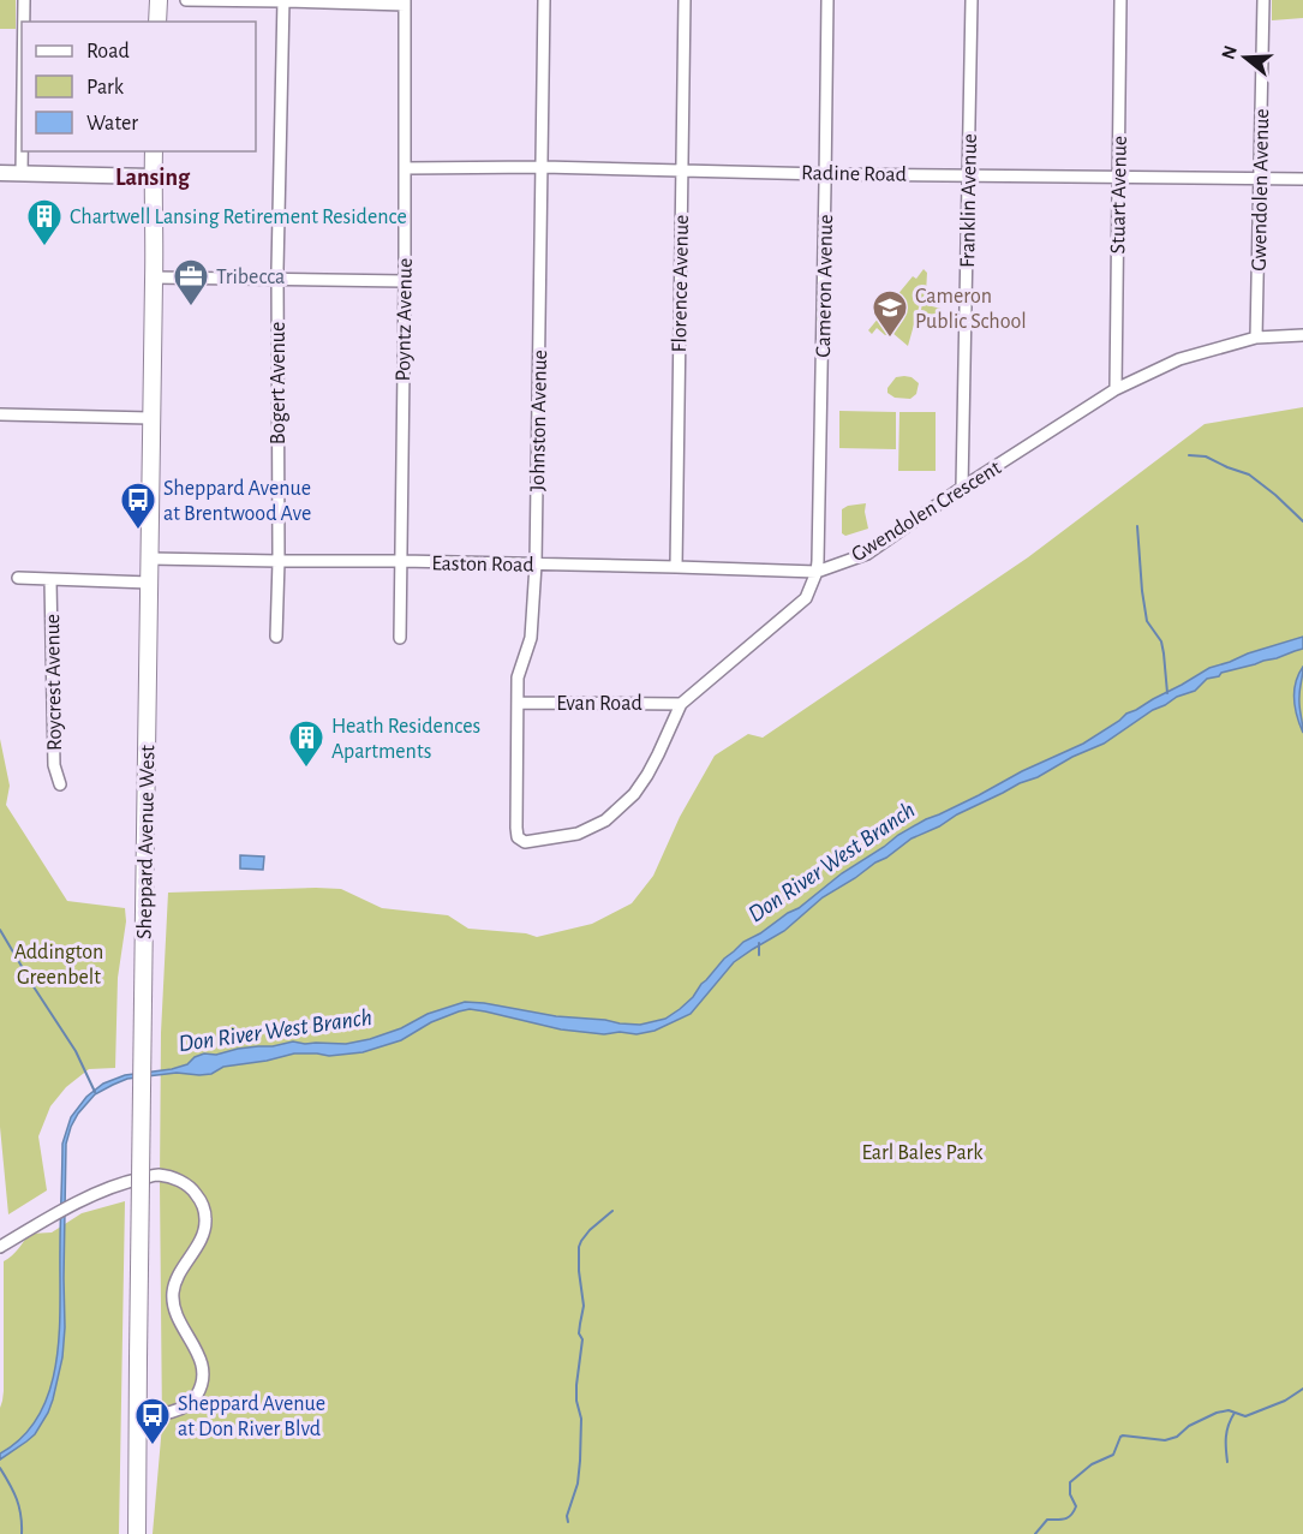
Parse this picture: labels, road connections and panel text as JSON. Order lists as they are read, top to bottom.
{
  "streets": {
    "main road": ["Sheppard Avenue West"],
    "street": [
      "Radine Road",
      "Gwendolen Avenue",
      "Stuart Avenue",
      "Franklin Avenue",
      "Florence Avenue",
      "Cameron Avenue",
      "Poyntz Avenue",
      "Bogert Avenue",
      "Johnston Avenue",
      "Gwendolen Crescent",
      "Easton Road",
      "Roycrest Avenue",
      "Evan Road"
    ]
  },
  "crossings": [
    ["Radine Road", "Gwendolen Avenue"],
    ["Radine Road", "Stuart Avenue"],
    ["Radine Road", "Franklin Avenue"],
    ["Radine Road", "Florence Avenue"],
    ["Radine Road", "Cameron Avenue"],
    ["Radine Road", "Poyntz Avenue"],
    ["Radine Road", "Johnston Avenue"],
    ["Gwendolen Avenue", "Gwendolen Crescent"],
    ["Stuart Avenue", "Gwendolen Crescent"],
    ["Franklin Avenue", "Gwendolen Crescent"],
    ["Florence Avenue", "Easton Road"],
    ["Cameron Avenue", "Gwendolen Crescent"],
    ["Cameron Avenue", "Easton Road"],
    ["Poyntz Avenue", "Easton Road"],
    ["Bogert Avenue", "Easton Road"],
    ["Johnston Avenue", "Easton Road"],
    ["Johnston Avenue", "Evan Road"],
    ["Gwendolen Crescent", "Easton Road"],
    ["Easton Road", "Sheppard Avenue West"]
  ],
  "districts": ["Lansing"],
  "water": ["Don River West Branch"],
  "parks": ["Addington Greenbelt", "Earl Bales Park"],
  "places": {
    "building": ["Chartwell Lansing Retirement Residence", "Heath Residences Apartments"],
    "office": ["Tribecca"],
    "school or university": ["Cameron Public School"],
    "bus stop": ["Sheppard Avenue at Brentwood Ave", "Sheppard Avenue at Don River Blvd"]
  },
  "legend": ["Road", "Park", "Water"],
  "north": "left"
}
